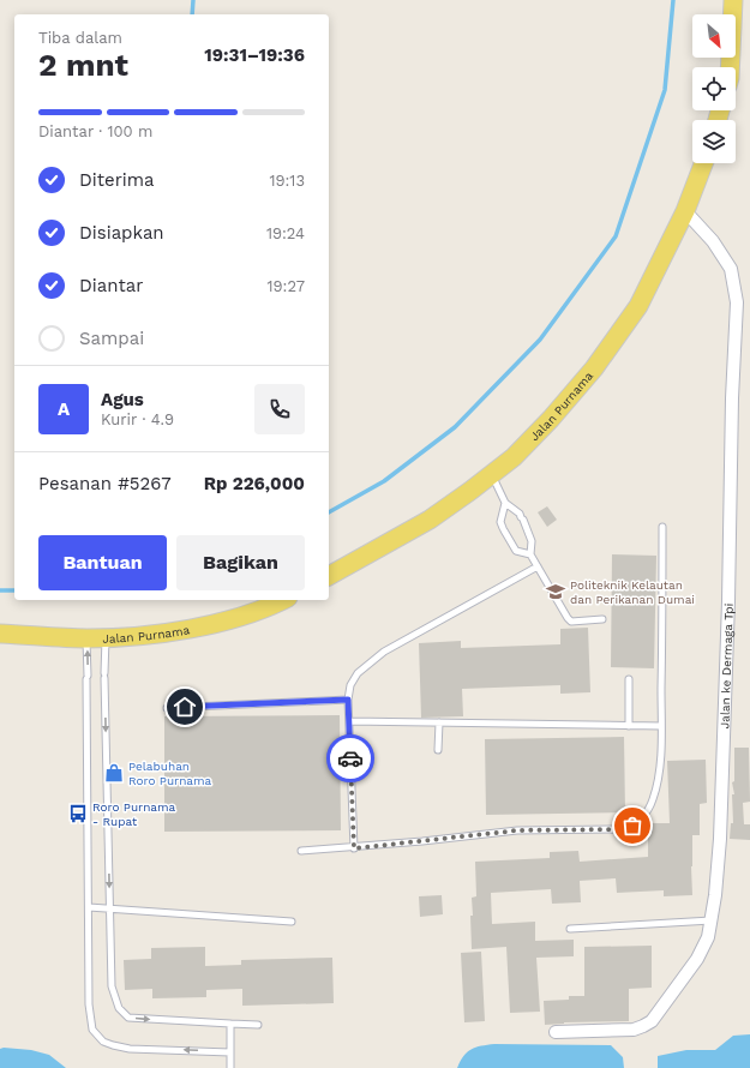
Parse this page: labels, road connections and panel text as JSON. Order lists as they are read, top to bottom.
{
  "streets": {
    "main road": ["Jalan Purnama"],
    "street": ["Jalan ke Dermaga Tpi"]
  },
  "crossings": [
    ["Jalan Purnama", "Jalan ke Dermaga Tpi"]
  ],
  "places": {
    "school or university": ["Politeknik Kelautan dan Perikanan Dumai"],
    "shop": ["Pelabuhan Roro Purnama"],
    "bus stop": ["Roro Purnama - Rupat"]
  },
  "north": "bottom right",
  "page": {
    "heading": ["2 mnt", "Tiba dalam", "19:31–19:36"],
    "panel": [
      "Agus",
      "Kurir · 4.9",
      "Pesanan #5267",
      "Rp 226,000"
    ],
    "bar": "Diantar · 100 m",
    "list": [
      ["Diterima", "19:13"],
      ["Disiapkan", "19:24"],
      ["Diantar", "19:27"],
      "Sampai"
    ],
    "round": "A",
    "buttons": ["Bantuan", "Bagikan"]
  }
}
